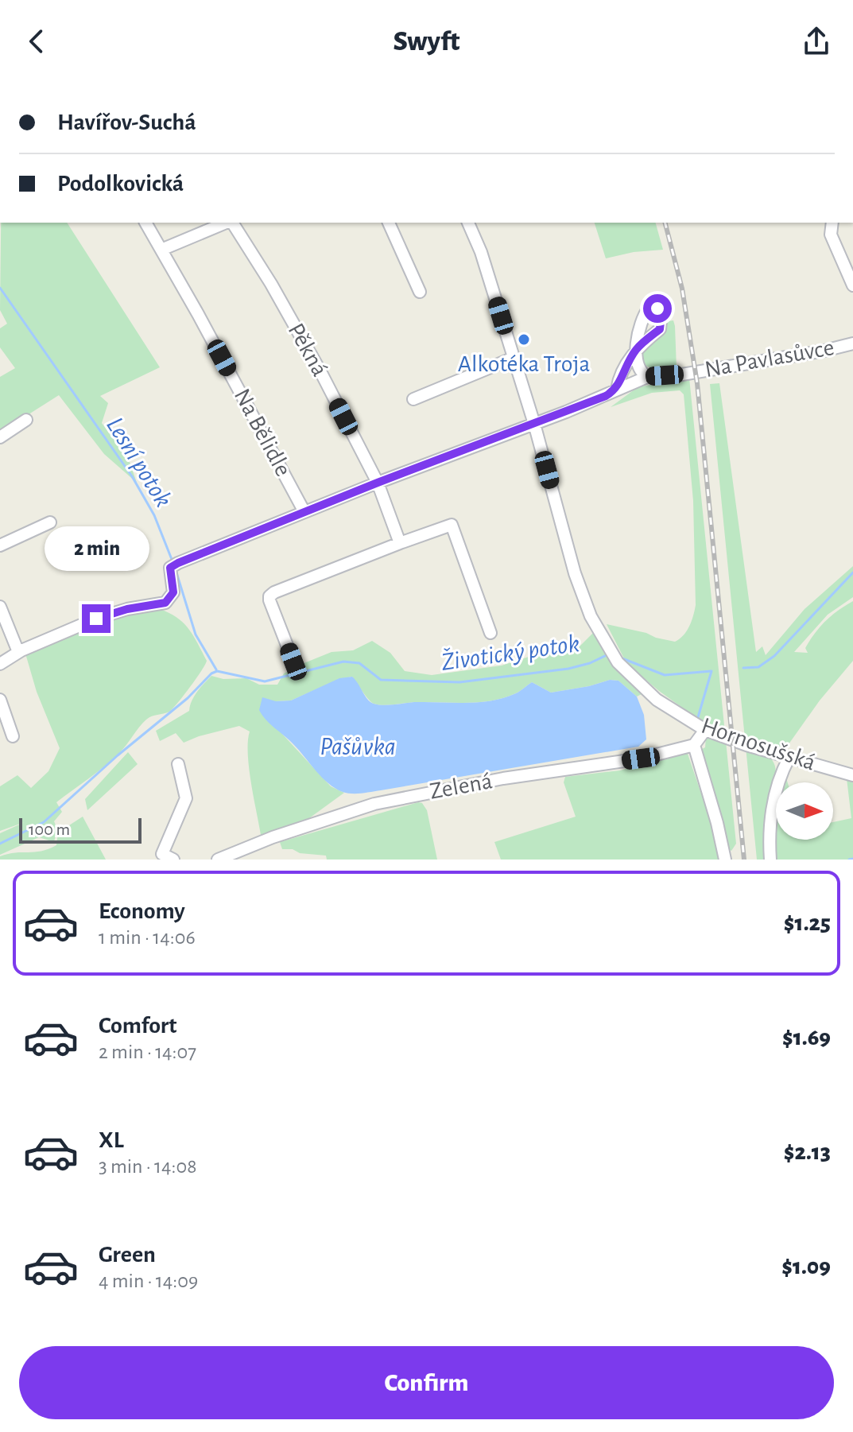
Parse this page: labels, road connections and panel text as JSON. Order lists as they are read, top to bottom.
{
  "streets": {
    "street": [
      "Pěkná",
      "Na Pavlasůvce",
      "Na Bělidle",
      "Hornosušská",
      "Zelená"
    ]
  },
  "water": ["Lesní potok", "Životický potok", "Pašůvka"],
  "places": ["Alkotéka Troja"],
  "scale_bar": "100 m",
  "north": "right",
  "page": {
    "header": "Swyft",
    "banner": ["Havířov-Suchá", "Podolkovická"],
    "bubble": "2 min",
    "scale": "100 m",
    "list": [
      {
        "name": "Economy",
        "note": "1 min · 14:06",
        "value": "$1.25"
      },
      {
        "name": "Comfort",
        "note": "2 min · 14:07",
        "value": "$1.69"
      },
      {
        "name": "XL",
        "note": "3 min · 14:08",
        "value": "$2.13"
      },
      {
        "name": "Green",
        "note": "4 min · 14:09",
        "value": "$1.09"
      }
    ],
    "buttons": "Confirm"
  }
}
